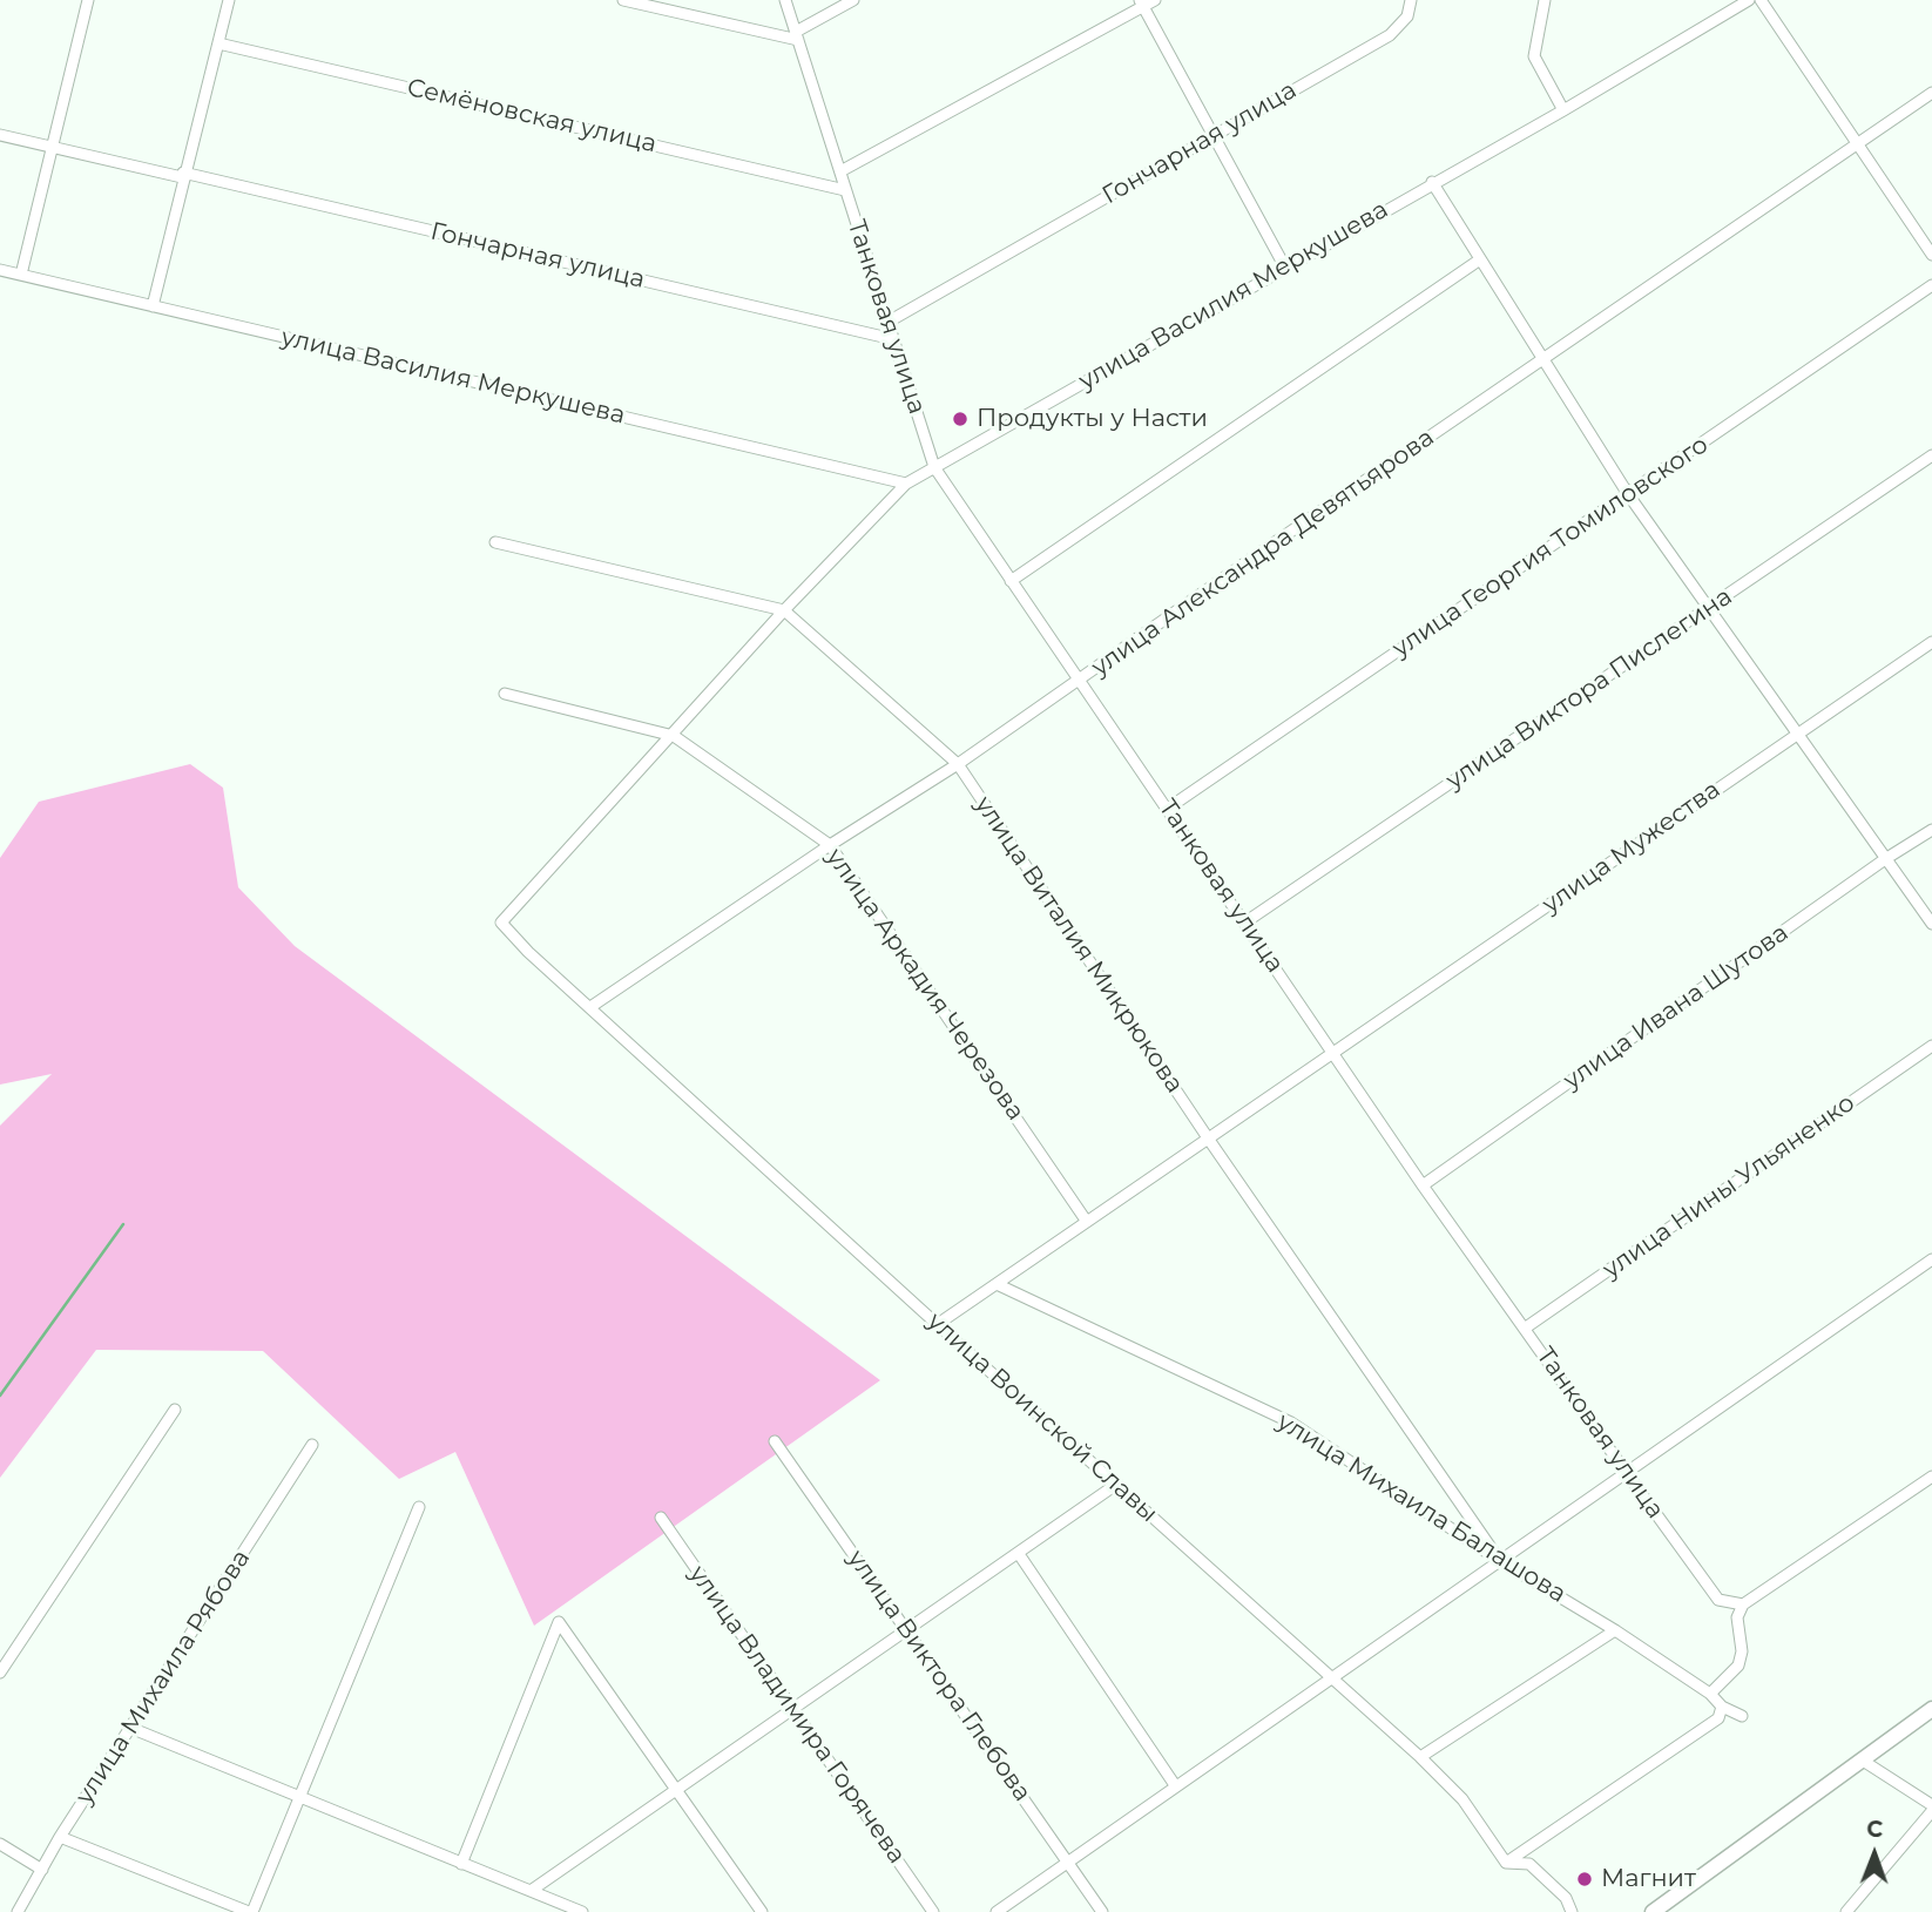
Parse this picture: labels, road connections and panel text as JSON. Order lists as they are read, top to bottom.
{
  "streets": {
    "street": [
      "Семёновская улица",
      "Гончарная улица",
      "улица Василия Меркушева",
      "Танковая улица",
      "улица Георгия Томиловского",
      "улица Александра Девятьярова",
      "улица Виктора Пислегина",
      "улица Мужества",
      "улица Виталия Микрюкова",
      "улица Аркадия Черезова",
      "улица Ивана Шутова",
      "улица Нины Ульяненко",
      "улица Воинской Славы",
      "улица Михаила Балашова",
      "улица Виктора Глебова",
      "улица Михаила Рябова",
      "улица Владимира Горячева"
    ]
  },
  "crossings": [
    ["Семёновская улица", "Танковая улица"],
    ["Гончарная улица", "Танковая улица"],
    ["улица Василия Меркушева", "Танковая улица"],
    ["улица Василия Меркушева", "улица Виталия Микрюкова"],
    ["улица Василия Меркушева", "улица Аркадия Черезова"],
    ["улица Василия Меркушева", "улица Воинской Славы"],
    ["Танковая улица", "улица Георгия Томиловского"],
    ["Танковая улица", "улица Александра Девятьярова"],
    ["Танковая улица", "улица Виктора Пислегина"],
    ["Танковая улица", "улица Мужества"],
    ["Танковая улица", "улица Ивана Шутова"],
    ["Танковая улица", "улица Нины Ульяненко"],
    ["улица Александра Девятьярова", "улица Виталия Микрюкова"],
    ["улица Александра Девятьярова", "улица Аркадия Черезова"],
    ["улица Александра Девятьярова", "улица Воинской Славы"],
    ["улица Мужества", "улица Виталия Микрюкова"],
    ["улица Мужества", "улица Аркадия Черезова"],
    ["улица Мужества", "улица Воинской Славы"],
    ["улица Мужества", "улица Михаила Балашова"],
    ["улица Виталия Микрюкова", "улица Михаила Балашова"]
  ],
  "places": ["Продукты у Насти", "Магнит"],
  "north": "top"
}
